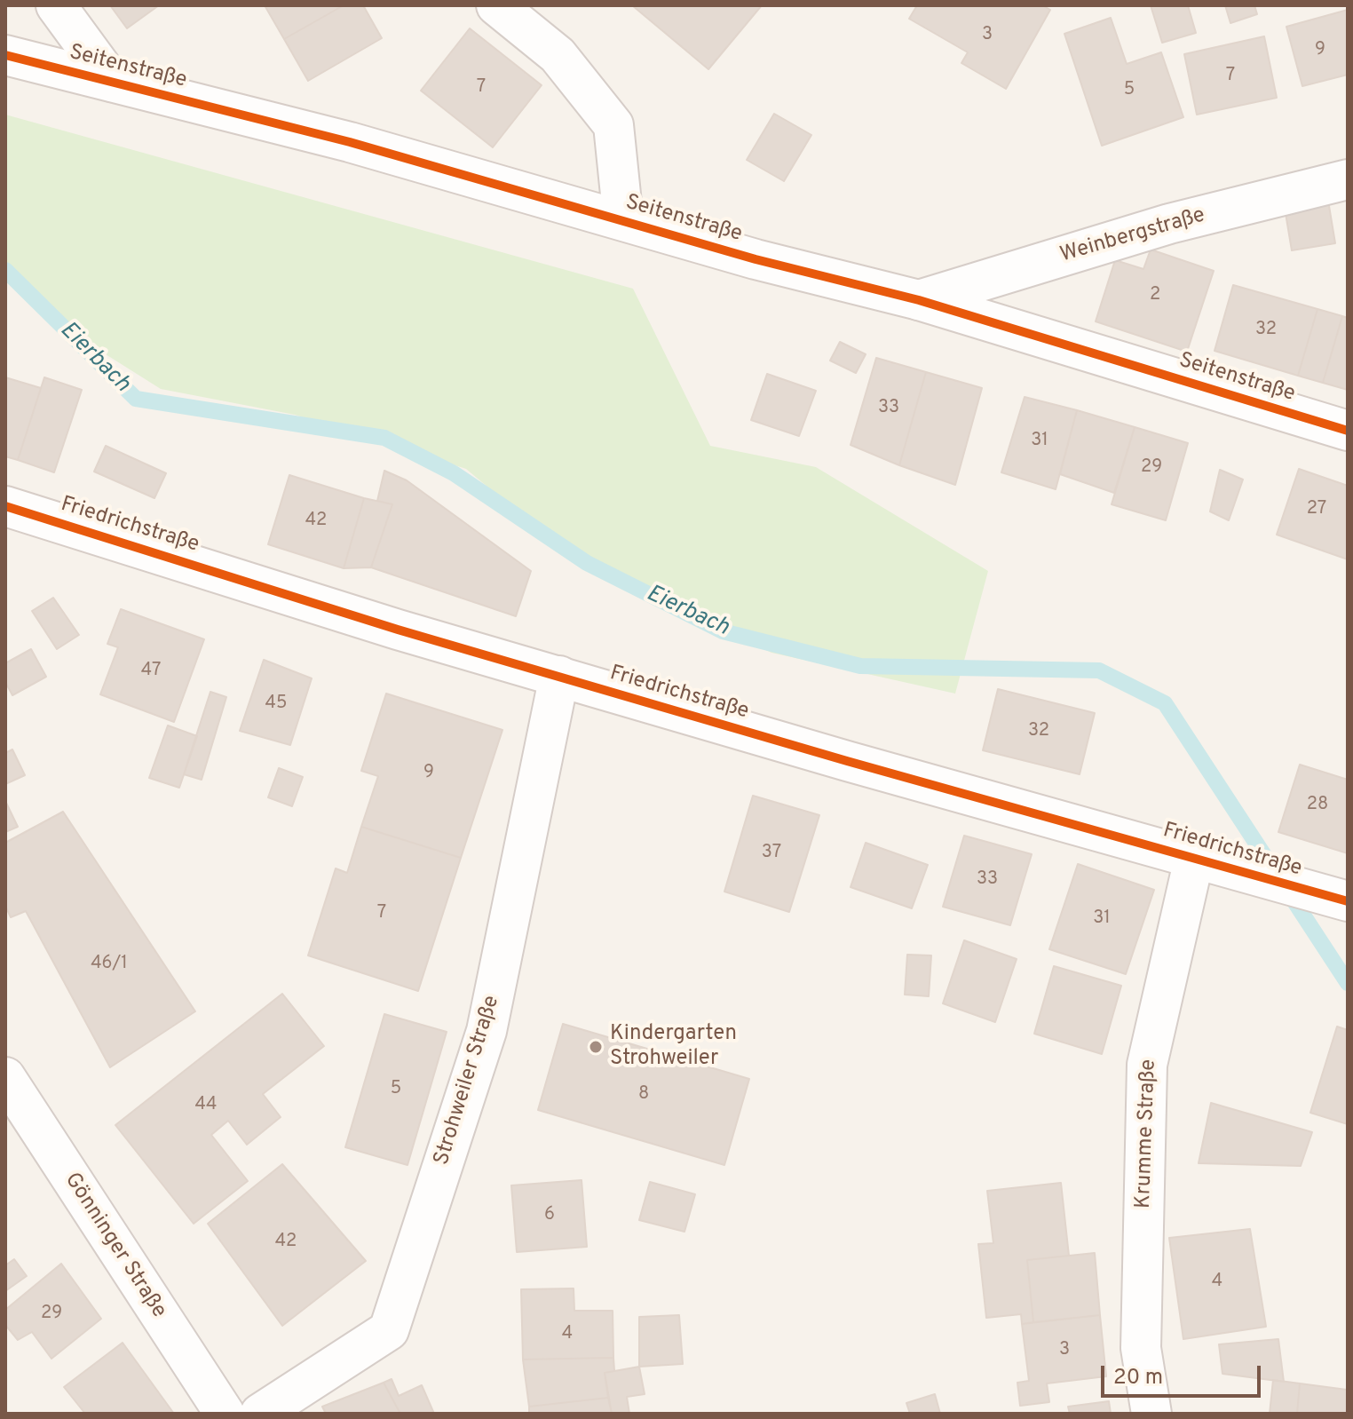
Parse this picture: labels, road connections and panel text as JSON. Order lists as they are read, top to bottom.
{
  "streets": {
    "main road": [
      "Seitenstraße",
      "Weinbergstraße",
      "Friedrichstraße",
      "Strohweiler Straße",
      "Krumme Straße",
      "Gönninger Straße"
    ]
  },
  "crossings": [
    ["Seitenstraße", "Weinbergstraße"],
    ["Friedrichstraße", "Strohweiler Straße"],
    ["Friedrichstraße", "Krumme Straße"]
  ],
  "water": ["Eierbach"],
  "places": ["Kindergarten Strohweiler"],
  "house_numbers": [
    "3",
    "9",
    "7",
    "7",
    "5",
    "2",
    "32",
    "33",
    "31",
    "29",
    "27",
    "42",
    "47",
    "45",
    "32",
    "9",
    "28",
    "37",
    "33",
    "7",
    "31",
    "46/1",
    "5",
    "8",
    "44",
    "6",
    "42",
    "4",
    "29",
    "4",
    "3"
  ],
  "scale_bar": "20 m"
}
